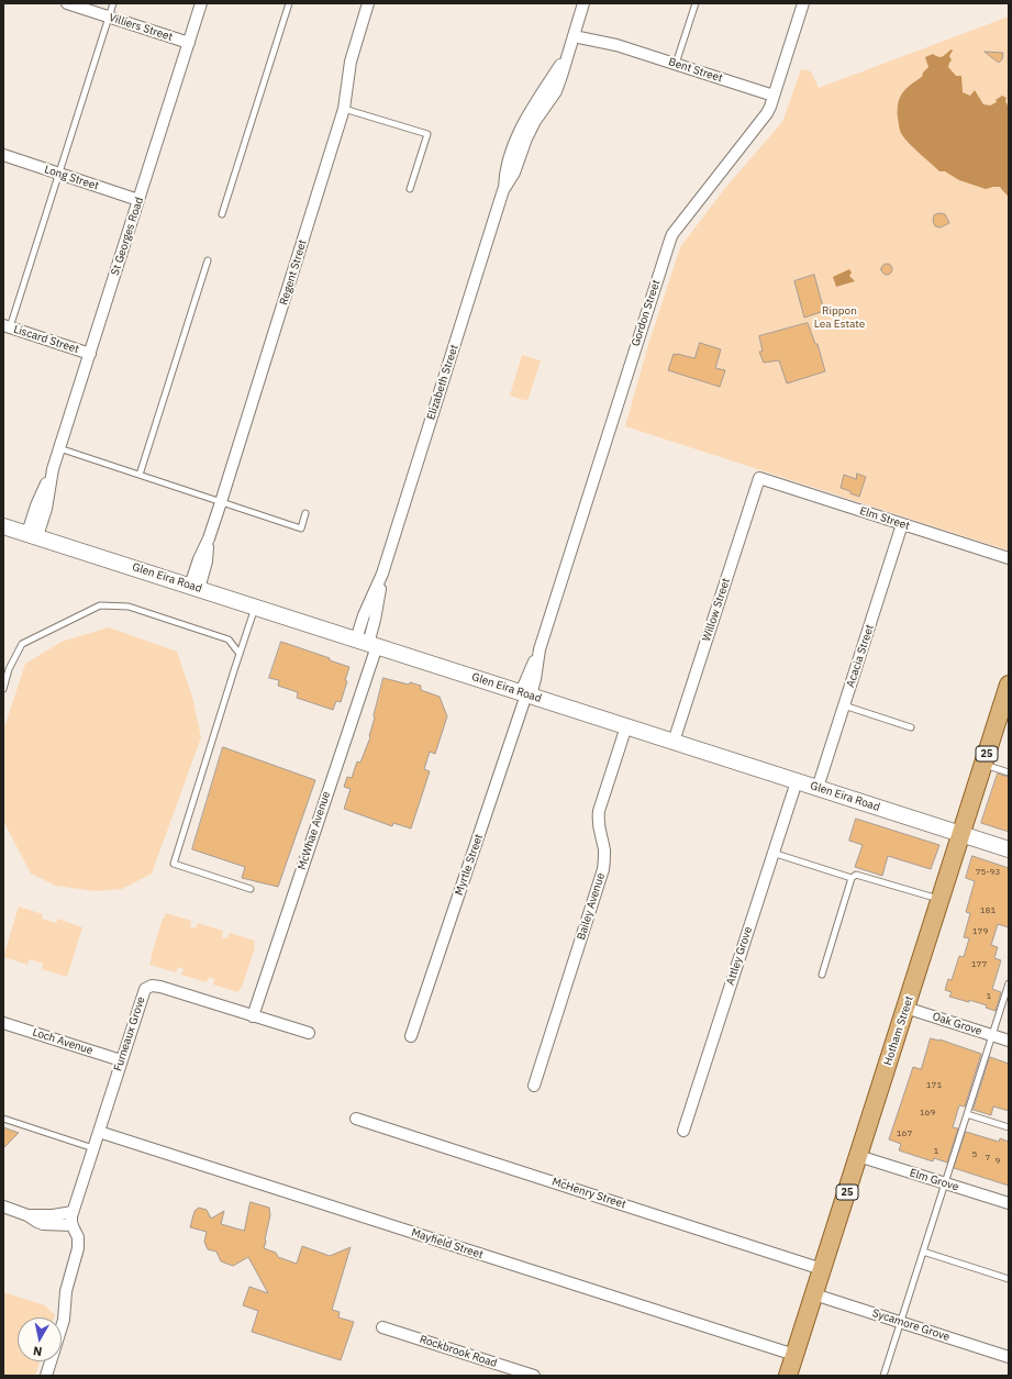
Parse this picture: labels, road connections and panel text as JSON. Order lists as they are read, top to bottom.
{
  "streets": {
    "main road": ["Glen Eira Road", "25", "Hotham Street"],
    "street": [
      "Villiers Street",
      "Bent Street",
      "Long Street",
      "St Georges Road",
      "Regent Street",
      "Gordon Street",
      "Liscard Street",
      "Elizabeth Street",
      "Elm Street",
      "Willow Street",
      "Acacia Street",
      "McWhae Avenue",
      "Myrtle Street",
      "Bailey Avenue",
      "Attley Grove",
      "Oak Grove",
      "Furneaux Grove",
      "Loch Avenue",
      "Elm Grove",
      "McHenry Street",
      "Mayfield Street",
      "Sycamore Grove",
      "Rockbrook Road"
    ]
  },
  "crossings": [
    ["Villiers Street", "St Georges Road"],
    ["Bent Street", "Gordon Street"],
    ["Bent Street", "Elizabeth Street"],
    ["Long Street", "St Georges Road"],
    ["St Georges Road", "Liscard Street"],
    ["St Georges Road", "Glen Eira Road"],
    ["Regent Street", "Glen Eira Road"],
    ["Gordon Street", "Glen Eira Road"],
    ["Gordon Street", "Myrtle Street"],
    ["Elizabeth Street", "Glen Eira Road"],
    ["Elizabeth Street", "McWhae Avenue"],
    ["Elm Street", "Willow Street"],
    ["Elm Street", "Acacia Street"],
    ["Glen Eira Road", "Willow Street"],
    ["Glen Eira Road", "Acacia Street"],
    ["Glen Eira Road", "McWhae Avenue"],
    ["Glen Eira Road", "Myrtle Street"],
    ["Glen Eira Road", "Bailey Avenue"],
    ["Glen Eira Road", "Attley Grove"],
    ["Glen Eira Road", "Hotham Street"],
    ["McWhae Avenue", "Furneaux Grove"],
    ["Oak Grove", "Hotham Street"],
    ["Hotham Street", "Elm Grove"],
    ["Hotham Street", "McHenry Street"],
    ["Hotham Street", "Mayfield Street"],
    ["Hotham Street", "Sycamore Grove"],
    ["Furneaux Grove", "Loch Avenue"],
    ["Furneaux Grove", "Mayfield Street"]
  ],
  "parks": ["Rippon Lea Estate"],
  "house_numbers": [
    "75-93",
    "181",
    "179",
    "177",
    "1",
    "171",
    "169",
    "167",
    "1",
    "5",
    "7",
    "9"
  ],
  "north": "bottom"
}
